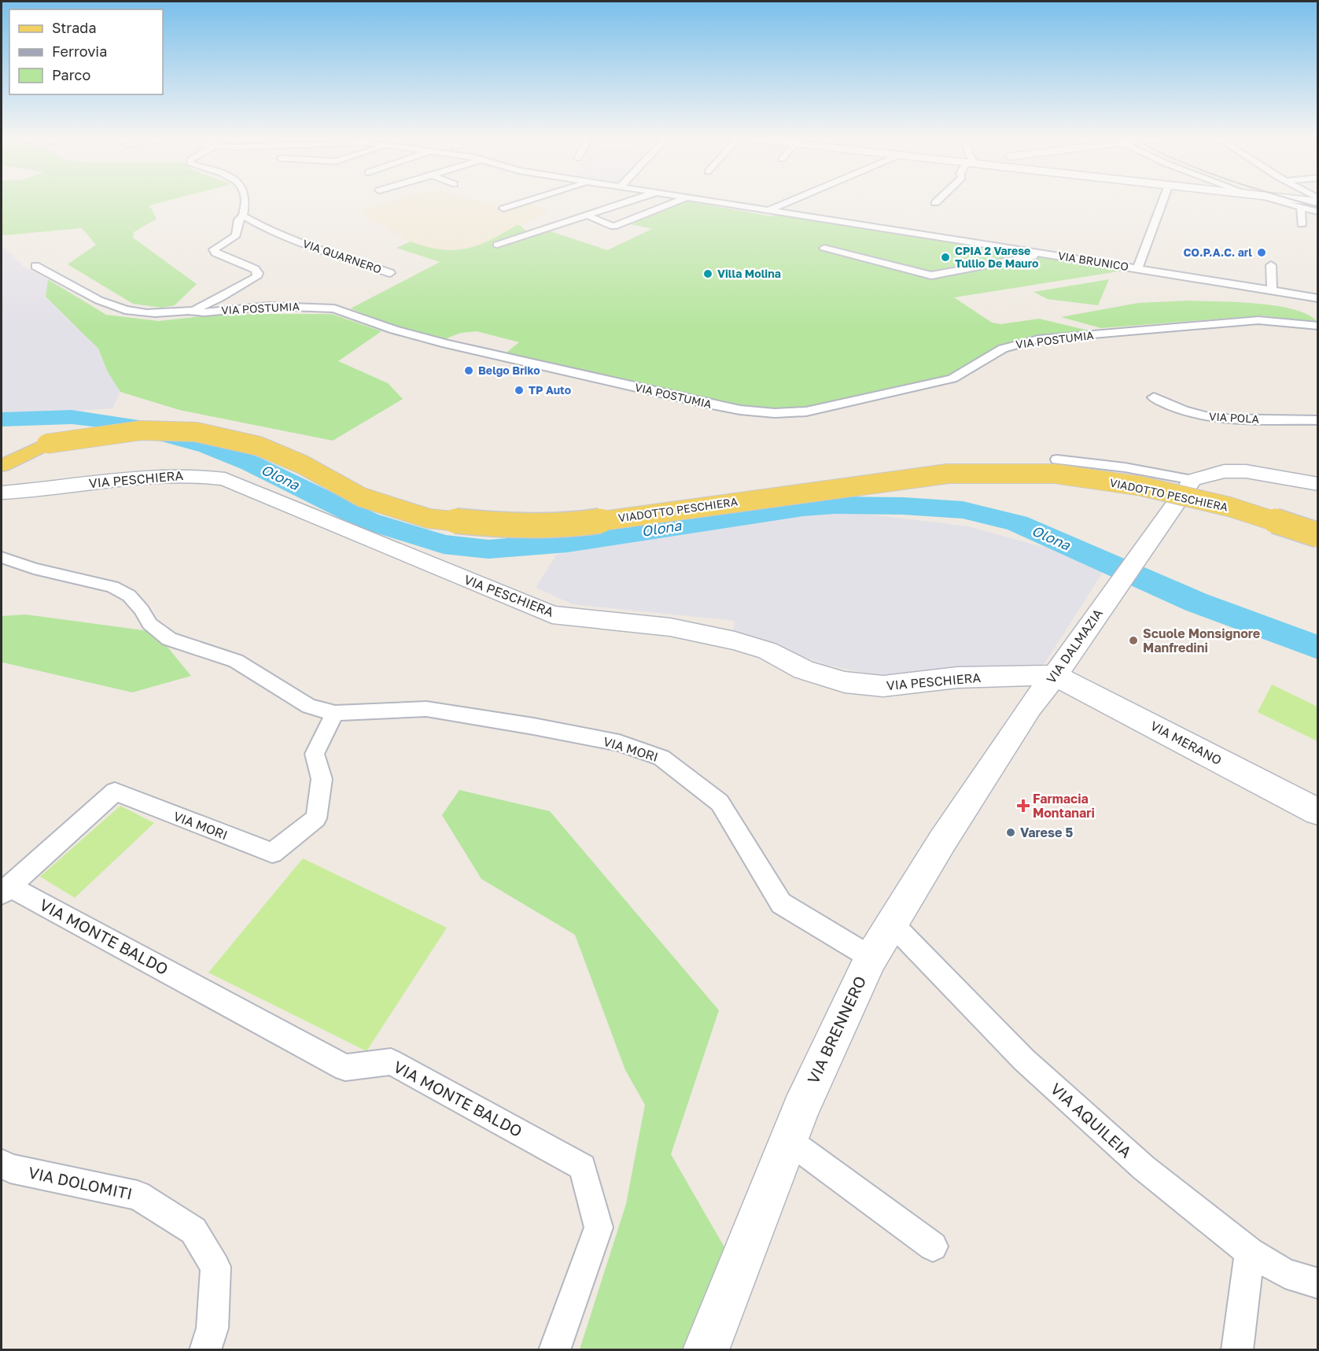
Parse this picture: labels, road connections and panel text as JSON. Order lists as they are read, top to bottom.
{
  "streets": {
    "main road": ["VIADOTTO PESCHIERA"],
    "street": [
      "VIA QUARNERO",
      "VIA BRUNICO",
      "VIA POSTUMIA",
      "VIA POLA",
      "VIA PESCHIERA",
      "VIA DALMAZIA",
      "VIA MERANO",
      "VIA MORI",
      "VIA MONTE BALDO",
      "VIA BRENNERO",
      "VIA AQUILEIA",
      "VIA DOLOMITI"
    ]
  },
  "crossings": [
    ["VIA PESCHIERA", "VIA DALMAZIA"],
    ["VIA PESCHIERA", "VIA MERANO"],
    ["VIA DALMAZIA", "VIA MERANO"],
    ["VIA DALMAZIA", "VIA BRENNERO"],
    ["VIA DALMAZIA", "VIA AQUILEIA"],
    ["VIA MORI", "VIA MONTE BALDO"],
    ["VIA MORI", "VIA BRENNERO"],
    ["VIA BRENNERO", "VIA AQUILEIA"]
  ],
  "water": ["Olona"],
  "places": {
    "other": [
      "CO.P.A.C. arl",
      "CPIA 2 Varese Tullio De Mauro",
      "Villa Molina",
      "Belgo Briko",
      "TP Auto",
      "Scuole Monsignore Manfredini",
      "Varese 5"
    ],
    "health": ["Farmacia Montanari"]
  },
  "legend": ["Strada", "Ferrovia", "Parco"]
}
